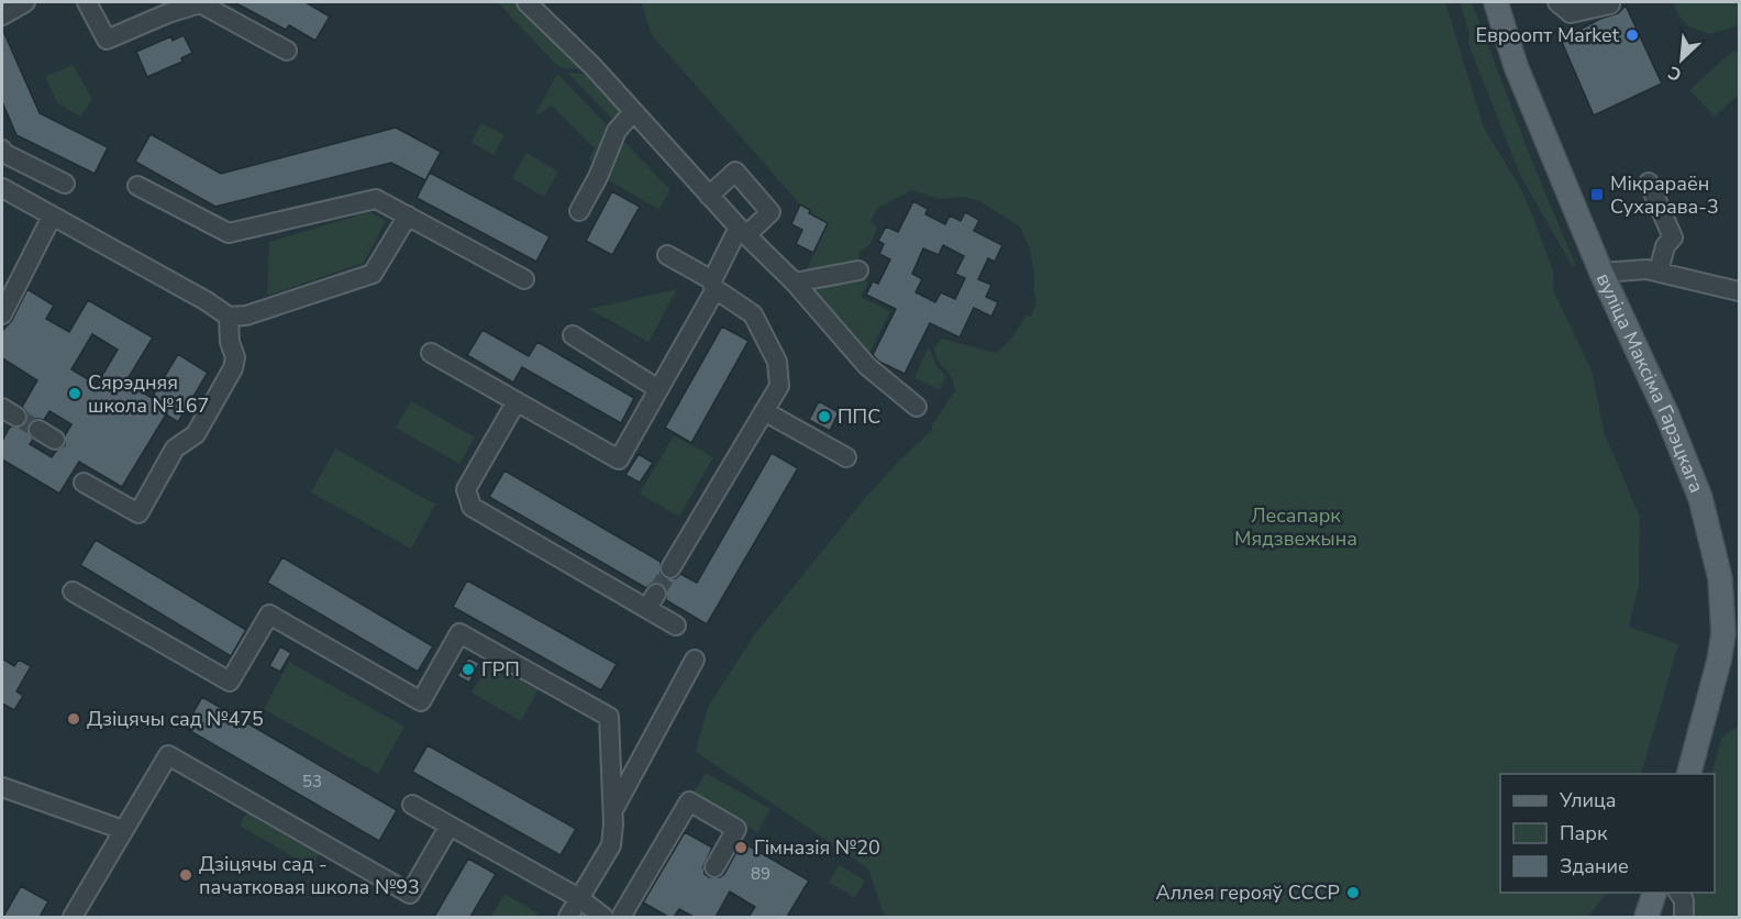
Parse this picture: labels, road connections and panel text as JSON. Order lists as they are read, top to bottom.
{
  "streets": {
    "main road": ["вуліца Максіма Гарэцкага"]
  },
  "parks": ["Лесапарк Мядзвежына"],
  "places": {
    "other": [
      "Евроопт Market",
      "Сярэдняя школа №167",
      "ППС",
      "ГРП",
      "Дзіцячы сад №475",
      "Гімназія №20",
      "Дзіцячы сад - пачатковая школа №93",
      "Аллея герояў СССР"
    ],
    "transit": ["Мікрараён Сухарава-3"]
  },
  "house_numbers": ["53", "89"],
  "legend": ["Улица", "Парк", "Здание"],
  "north": "bottom left"
}
